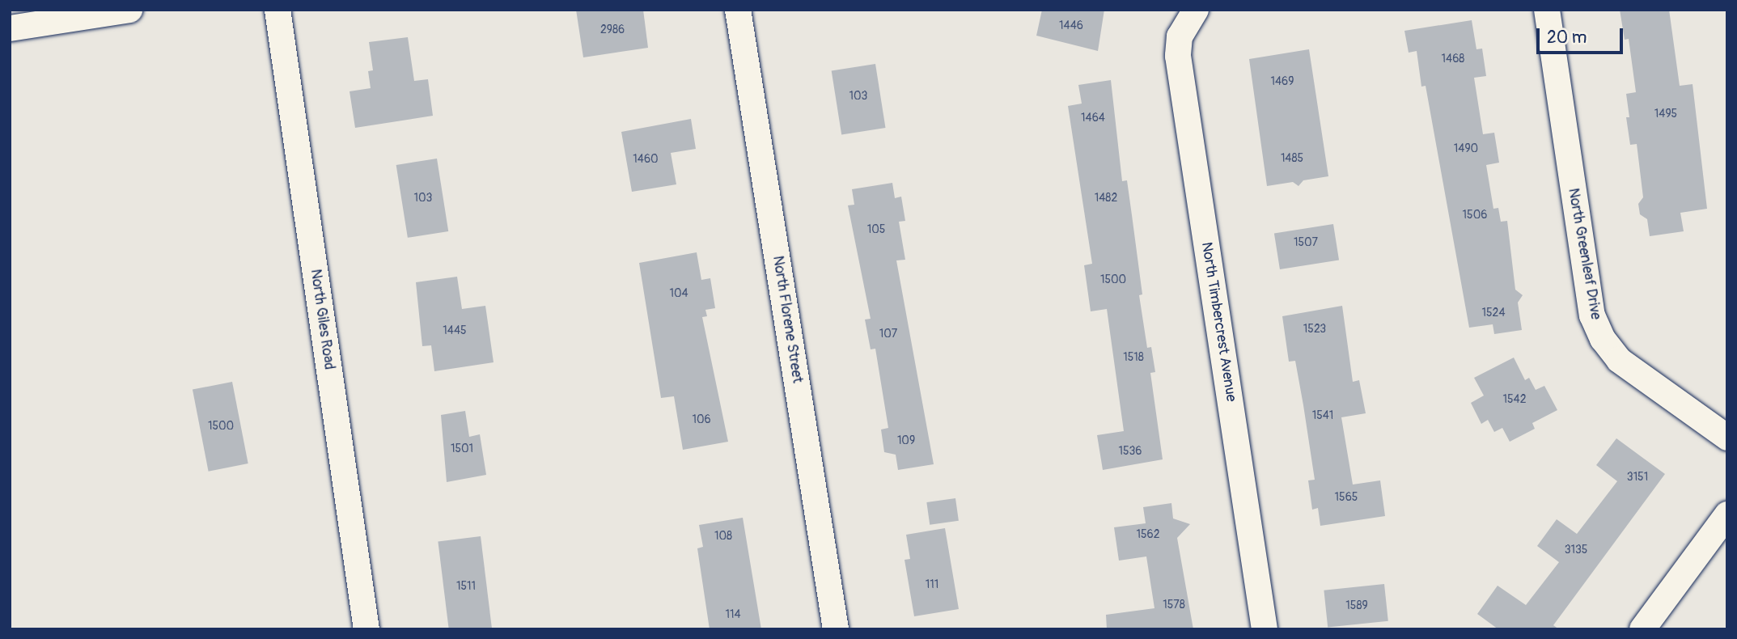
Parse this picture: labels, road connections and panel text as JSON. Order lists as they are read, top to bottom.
{
  "streets": {
    "street": [
      "North Greenleaf Drive",
      "North Giles Road",
      "North Florene Street",
      "North Timbercrest Avenue"
    ]
  },
  "house_numbers": [
    "1446",
    "2986",
    "1468",
    "1469",
    "103",
    "1495",
    "1464",
    "1490",
    "1485",
    "1460",
    "103",
    "1482",
    "1506",
    "105",
    "1507",
    "1500",
    "104",
    "1524",
    "1523",
    "1445",
    "107",
    "1518",
    "1542",
    "1541",
    "106",
    "1500",
    "109",
    "1501",
    "1536",
    "3151",
    "1565",
    "1562",
    "108",
    "3135",
    "111",
    "1511",
    "1578",
    "1589",
    "114"
  ],
  "scale_bar": "20 m"
}
